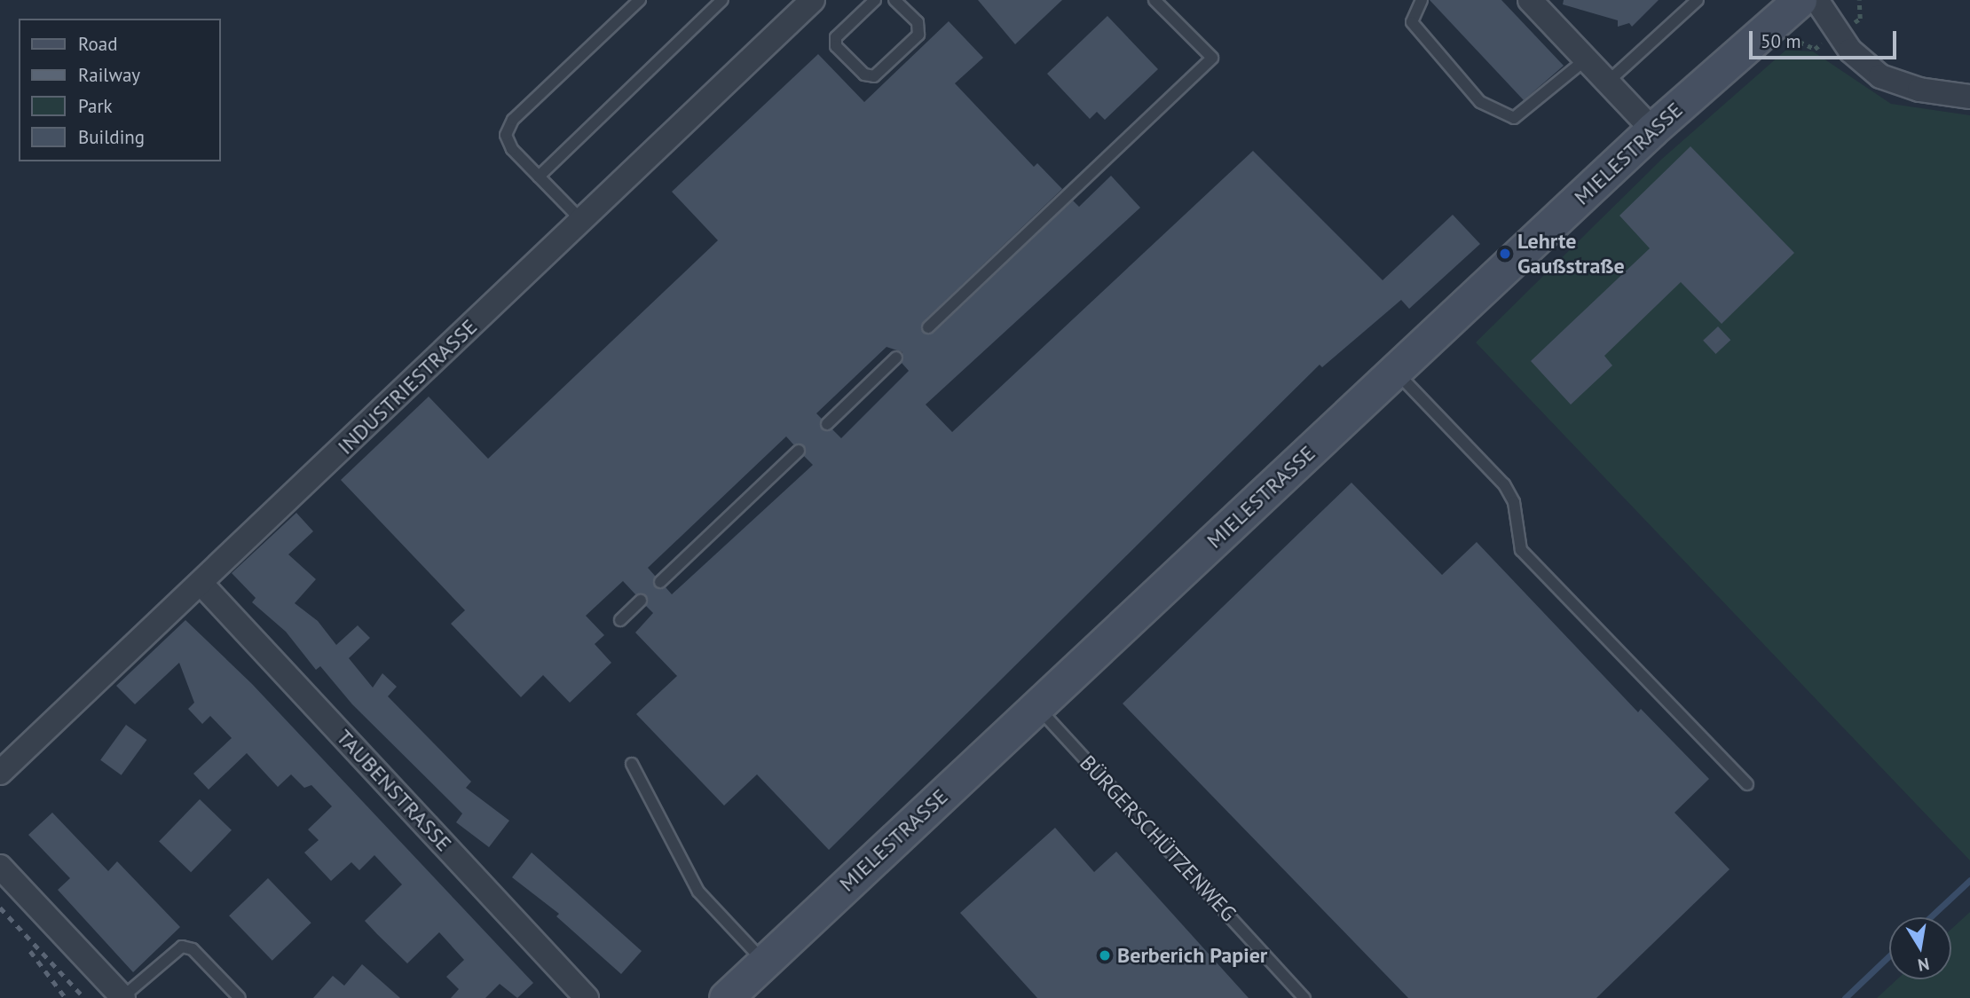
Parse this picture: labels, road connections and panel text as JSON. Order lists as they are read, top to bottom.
{
  "streets": {
    "street": ["MIELESTRASSE", "INDUSTRIESTRASSE", "TAUBENSTRASSE"],
    "lane": ["BÜRGERSCHÜTZENWEG"]
  },
  "crossings": [
    ["MIELESTRASSE", "BÜRGERSCHÜTZENWEG"],
    ["INDUSTRIESTRASSE", "TAUBENSTRASSE"]
  ],
  "places": ["Lehrte Gaußstraße", "Berberich Papier"],
  "legend": [
    "Road",
    "Railway",
    "Park",
    "Building"
  ],
  "scale_bar": "50 m",
  "north": "bottom"
}
